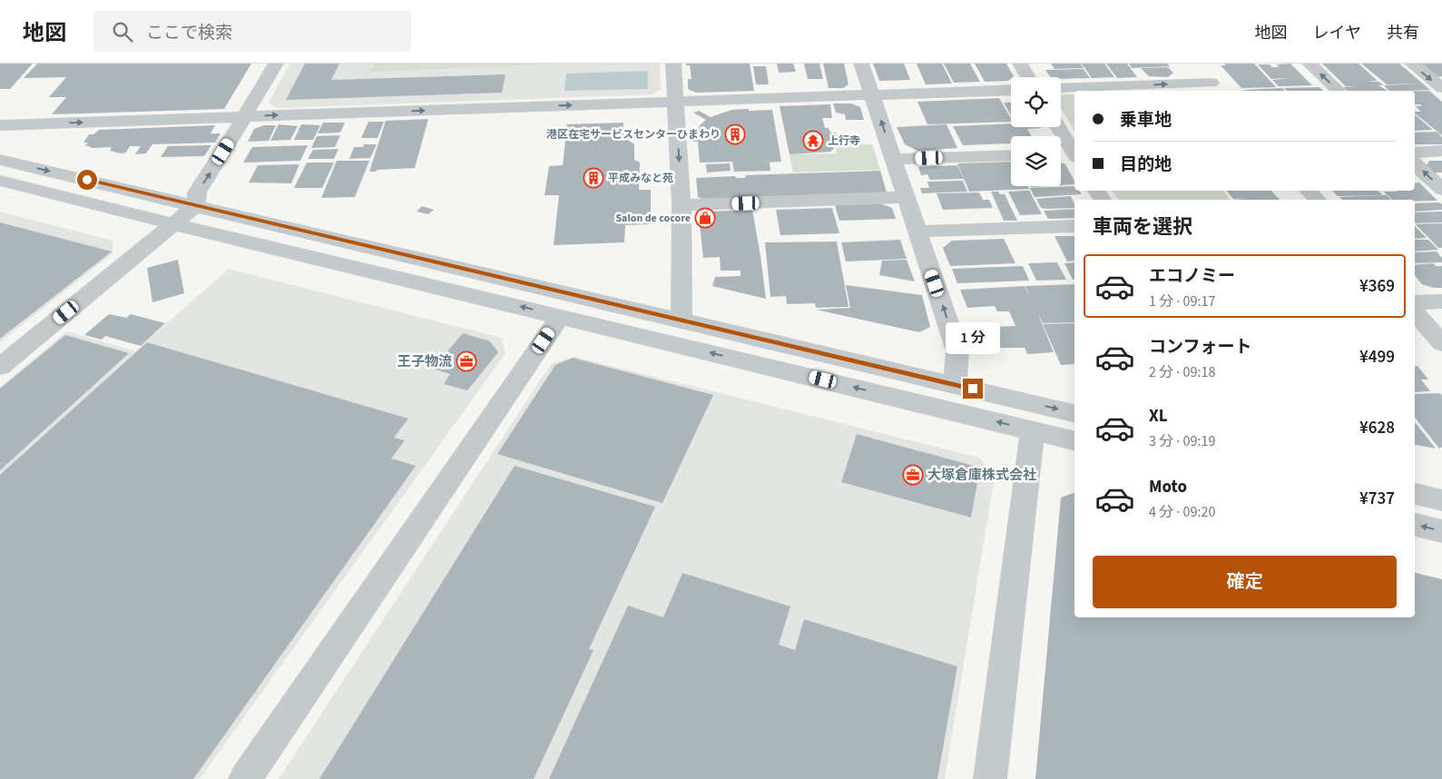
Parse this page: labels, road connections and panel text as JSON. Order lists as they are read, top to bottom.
{
  "places": {
    "building": ["港区在宅サービスセンターひまわり", "平成みなと苑"],
    "temple": ["上行寺"],
    "shop": ["Salon de cocore"],
    "office": ["王子物流", "大塚倉庫株式会社"]
  },
  "page": {
    "header": "地図",
    "search": "ここで検索",
    "nav": ["地図", "レイヤ", "共有"],
    "banner": ["乗車地", "目的地"],
    "heading": "車両を選択",
    "list": [
      {
        "name": "エコノミー",
        "note": "1 分 · 09:17",
        "value": "¥369"
      },
      {
        "name": "コンフォート",
        "note": "2 分 · 09:18",
        "value": "¥499"
      },
      {
        "name": "XL",
        "note": "3 分 · 09:19",
        "value": "¥628"
      },
      {
        "name": "Moto",
        "note": "4 分 · 09:20",
        "value": "¥737"
      }
    ],
    "bubble": "1 分",
    "buttons": "確定"
  }
}
